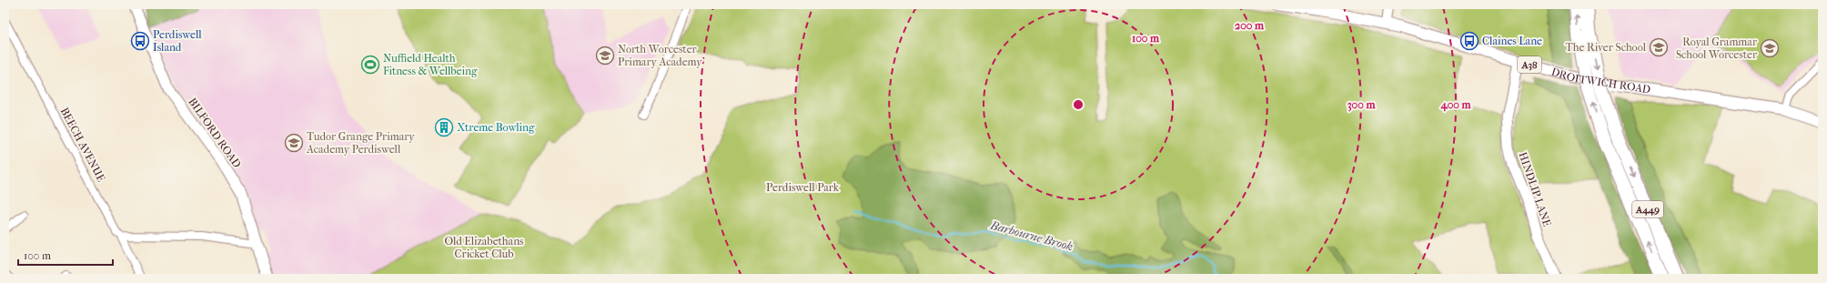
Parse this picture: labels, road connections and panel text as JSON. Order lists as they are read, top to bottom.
{
  "streets": {
    "highway": ["A449"],
    "main road": [
      "A38",
      "DROITWICH ROAD",
      "BILFORD ROAD",
      "HINDLIP LANE"
    ],
    "street": ["BEECH AVENUE"]
  },
  "crossings": [
    ["DROITWICH ROAD", "HINDLIP LANE"]
  ],
  "water": ["Barbourne Brook"],
  "parks": ["Perdiswell Park", "Old Elizabethans Cricket Club"],
  "places": {
    "bus stop": ["Perdiswell Island", "Claines Lane"],
    "school or university": [
      "The River School",
      "Royal Grammar School Worcester",
      "North Worcester Primary Academy",
      "Tudor Grange Primary Academy Perdiswell"
    ],
    "sports": ["Nuffield Health Fitness & Wellbeing"],
    "building": ["Xtreme Bowling"]
  },
  "scale_bar": "100 m",
  "rings": [
    "200 m",
    "100 m",
    "300 m",
    "400 m"
  ]
}
